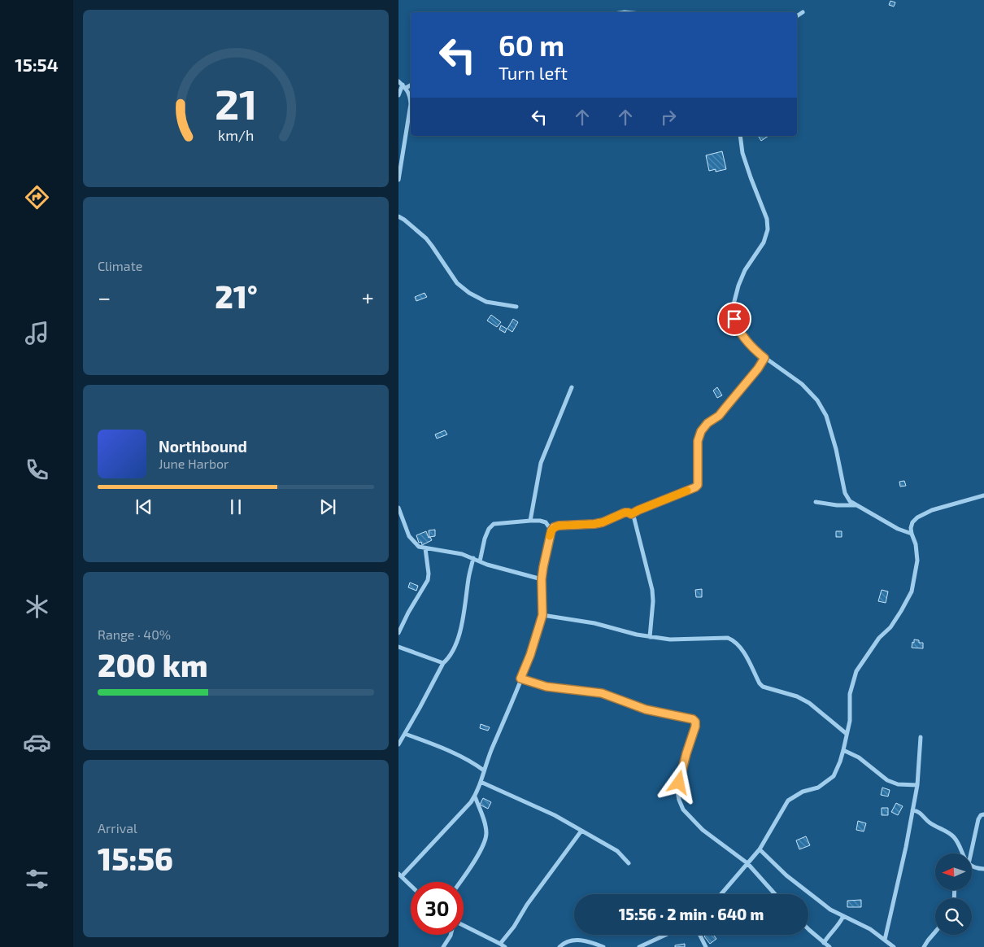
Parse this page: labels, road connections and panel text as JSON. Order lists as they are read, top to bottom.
{
  "north": "left",
  "page": {
    "tabs": "15:54",
    "turn": ["60 m", "Turn left"],
    "tile": [
      "Climate",
      ["Range · 40%", "200 km"],
      ["Arrival", "15:56"]
    ],
    "heat": ["−", "21°", "+"],
    "song": ["Northbound", "June Harbor"],
    "limit": "30",
    "trip": "15:56 · 2 min · 640 m",
    "gauge": ["21", "km/h"]
  }
}
